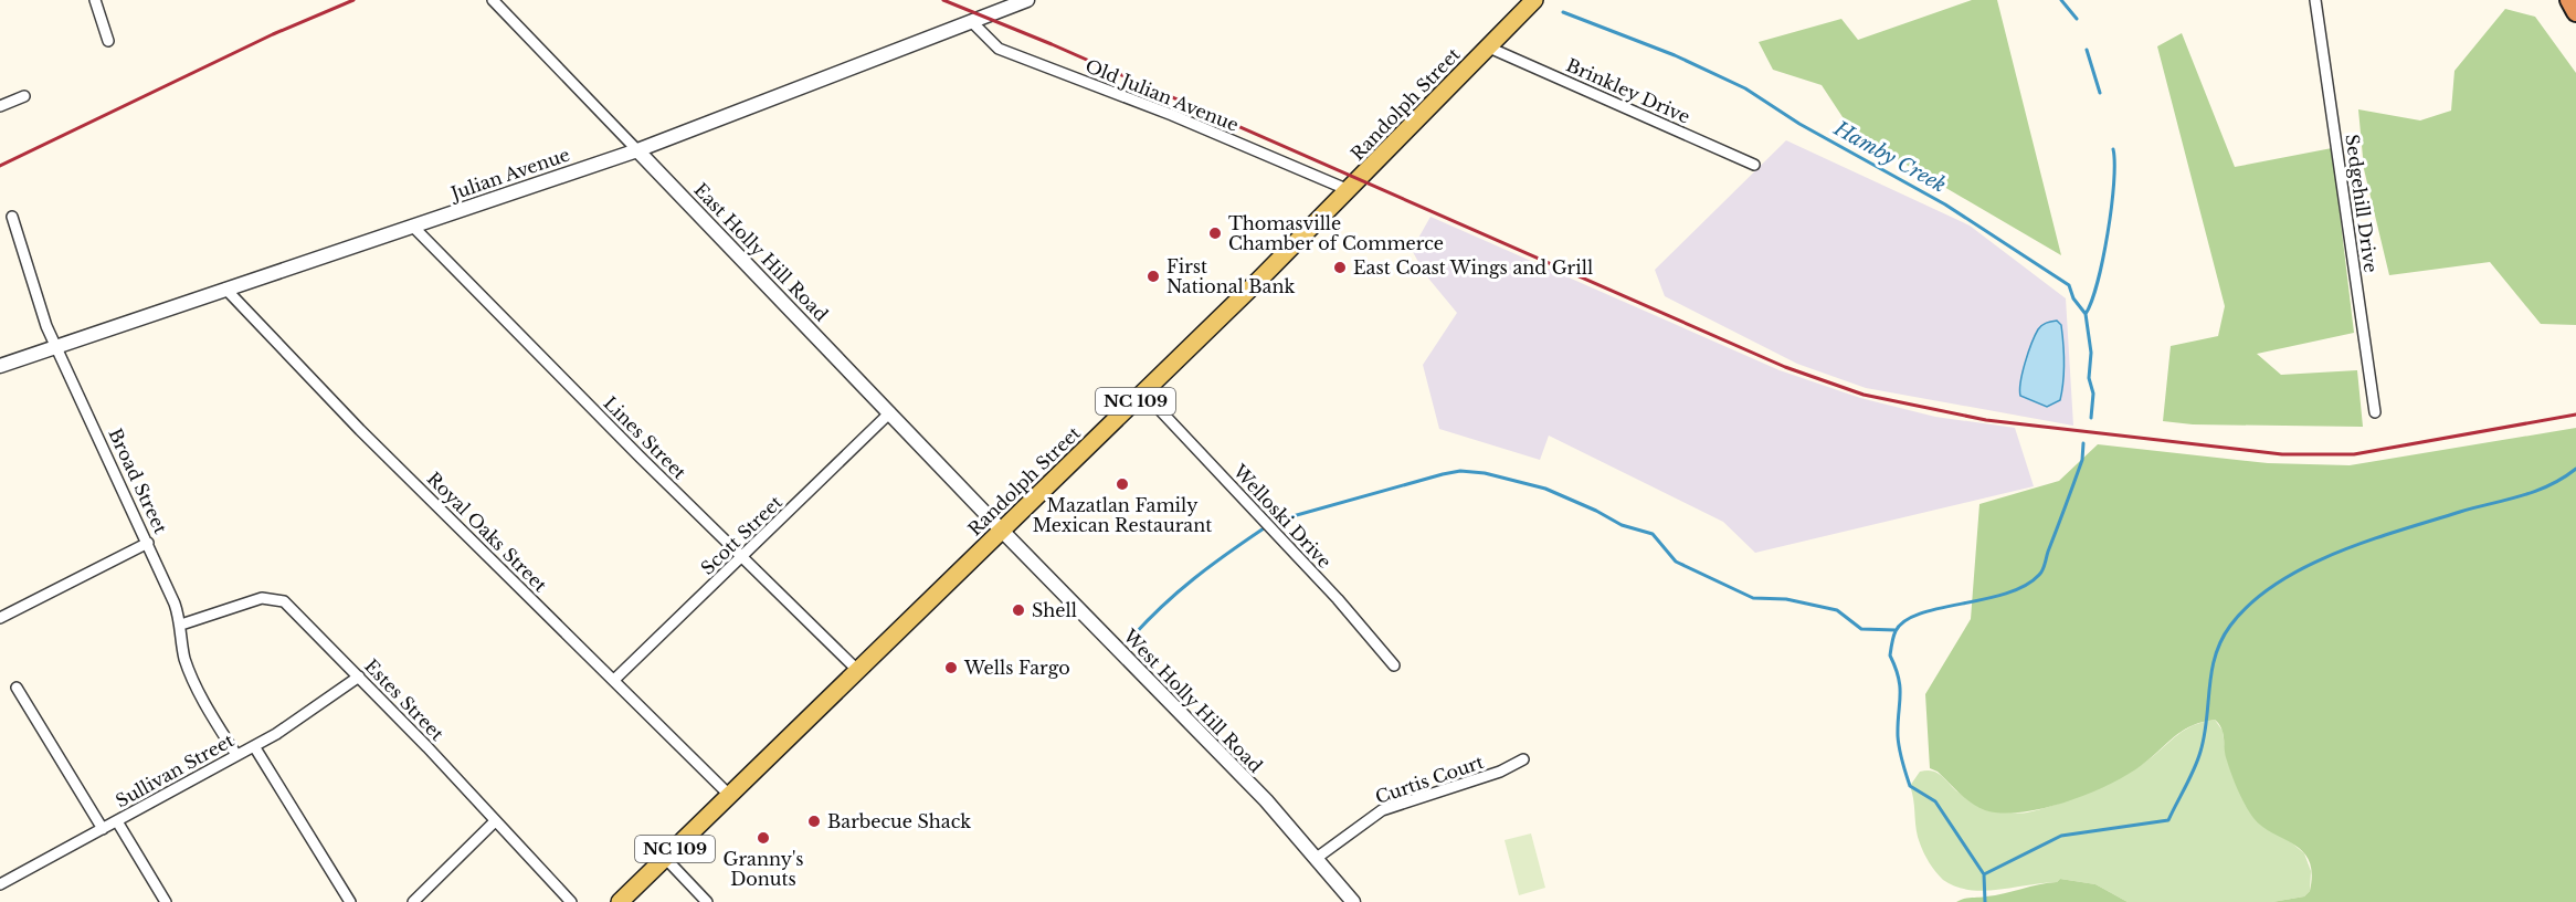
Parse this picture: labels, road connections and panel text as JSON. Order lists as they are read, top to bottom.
{
  "streets": {
    "main road": ["Randolph Street", "NC 109"],
    "street": [
      "Brinkley Drive",
      "Old Julian Avenue",
      "Julian Avenue",
      "Sedgehill Drive",
      "East Holly Hill Road",
      "Lines Street",
      "Broad Street",
      "Welloski Drive",
      "Royal Oaks Street",
      "Scott Street",
      "Estes Street",
      "West Holly Hill Road",
      "Sullivan Street",
      "Curtis Court"
    ]
  },
  "crossings": [
    ["Brinkley Drive", "Randolph Street"],
    ["Old Julian Avenue", "Randolph Street"],
    ["Old Julian Avenue", "Julian Avenue"],
    ["Randolph Street", "East Holly Hill Road"],
    ["Randolph Street", "Lines Street"],
    ["Randolph Street", "Welloski Drive"],
    ["Randolph Street", "Royal Oaks Street"],
    ["Randolph Street", "West Holly Hill Road"],
    ["Julian Avenue", "East Holly Hill Road"],
    ["Julian Avenue", "Lines Street"],
    ["Julian Avenue", "Broad Street"],
    ["Julian Avenue", "Royal Oaks Street"],
    ["East Holly Hill Road", "Scott Street"],
    ["East Holly Hill Road", "West Holly Hill Road"],
    ["Lines Street", "Scott Street"],
    ["Broad Street", "Estes Street"],
    ["Broad Street", "Sullivan Street"],
    ["Royal Oaks Street", "Scott Street"],
    ["Estes Street", "Sullivan Street"],
    ["West Holly Hill Road", "Curtis Court"]
  ],
  "water": ["Hamby Creek"],
  "places": [
    "Thomasville Chamber of Commerce",
    "East Coast Wings and Grill",
    "First National Bank",
    "Mazatlan Family Mexican Restaurant",
    "Shell",
    "Wells Fargo",
    "Barbecue Shack",
    "Granny's Donuts"
  ]
}
